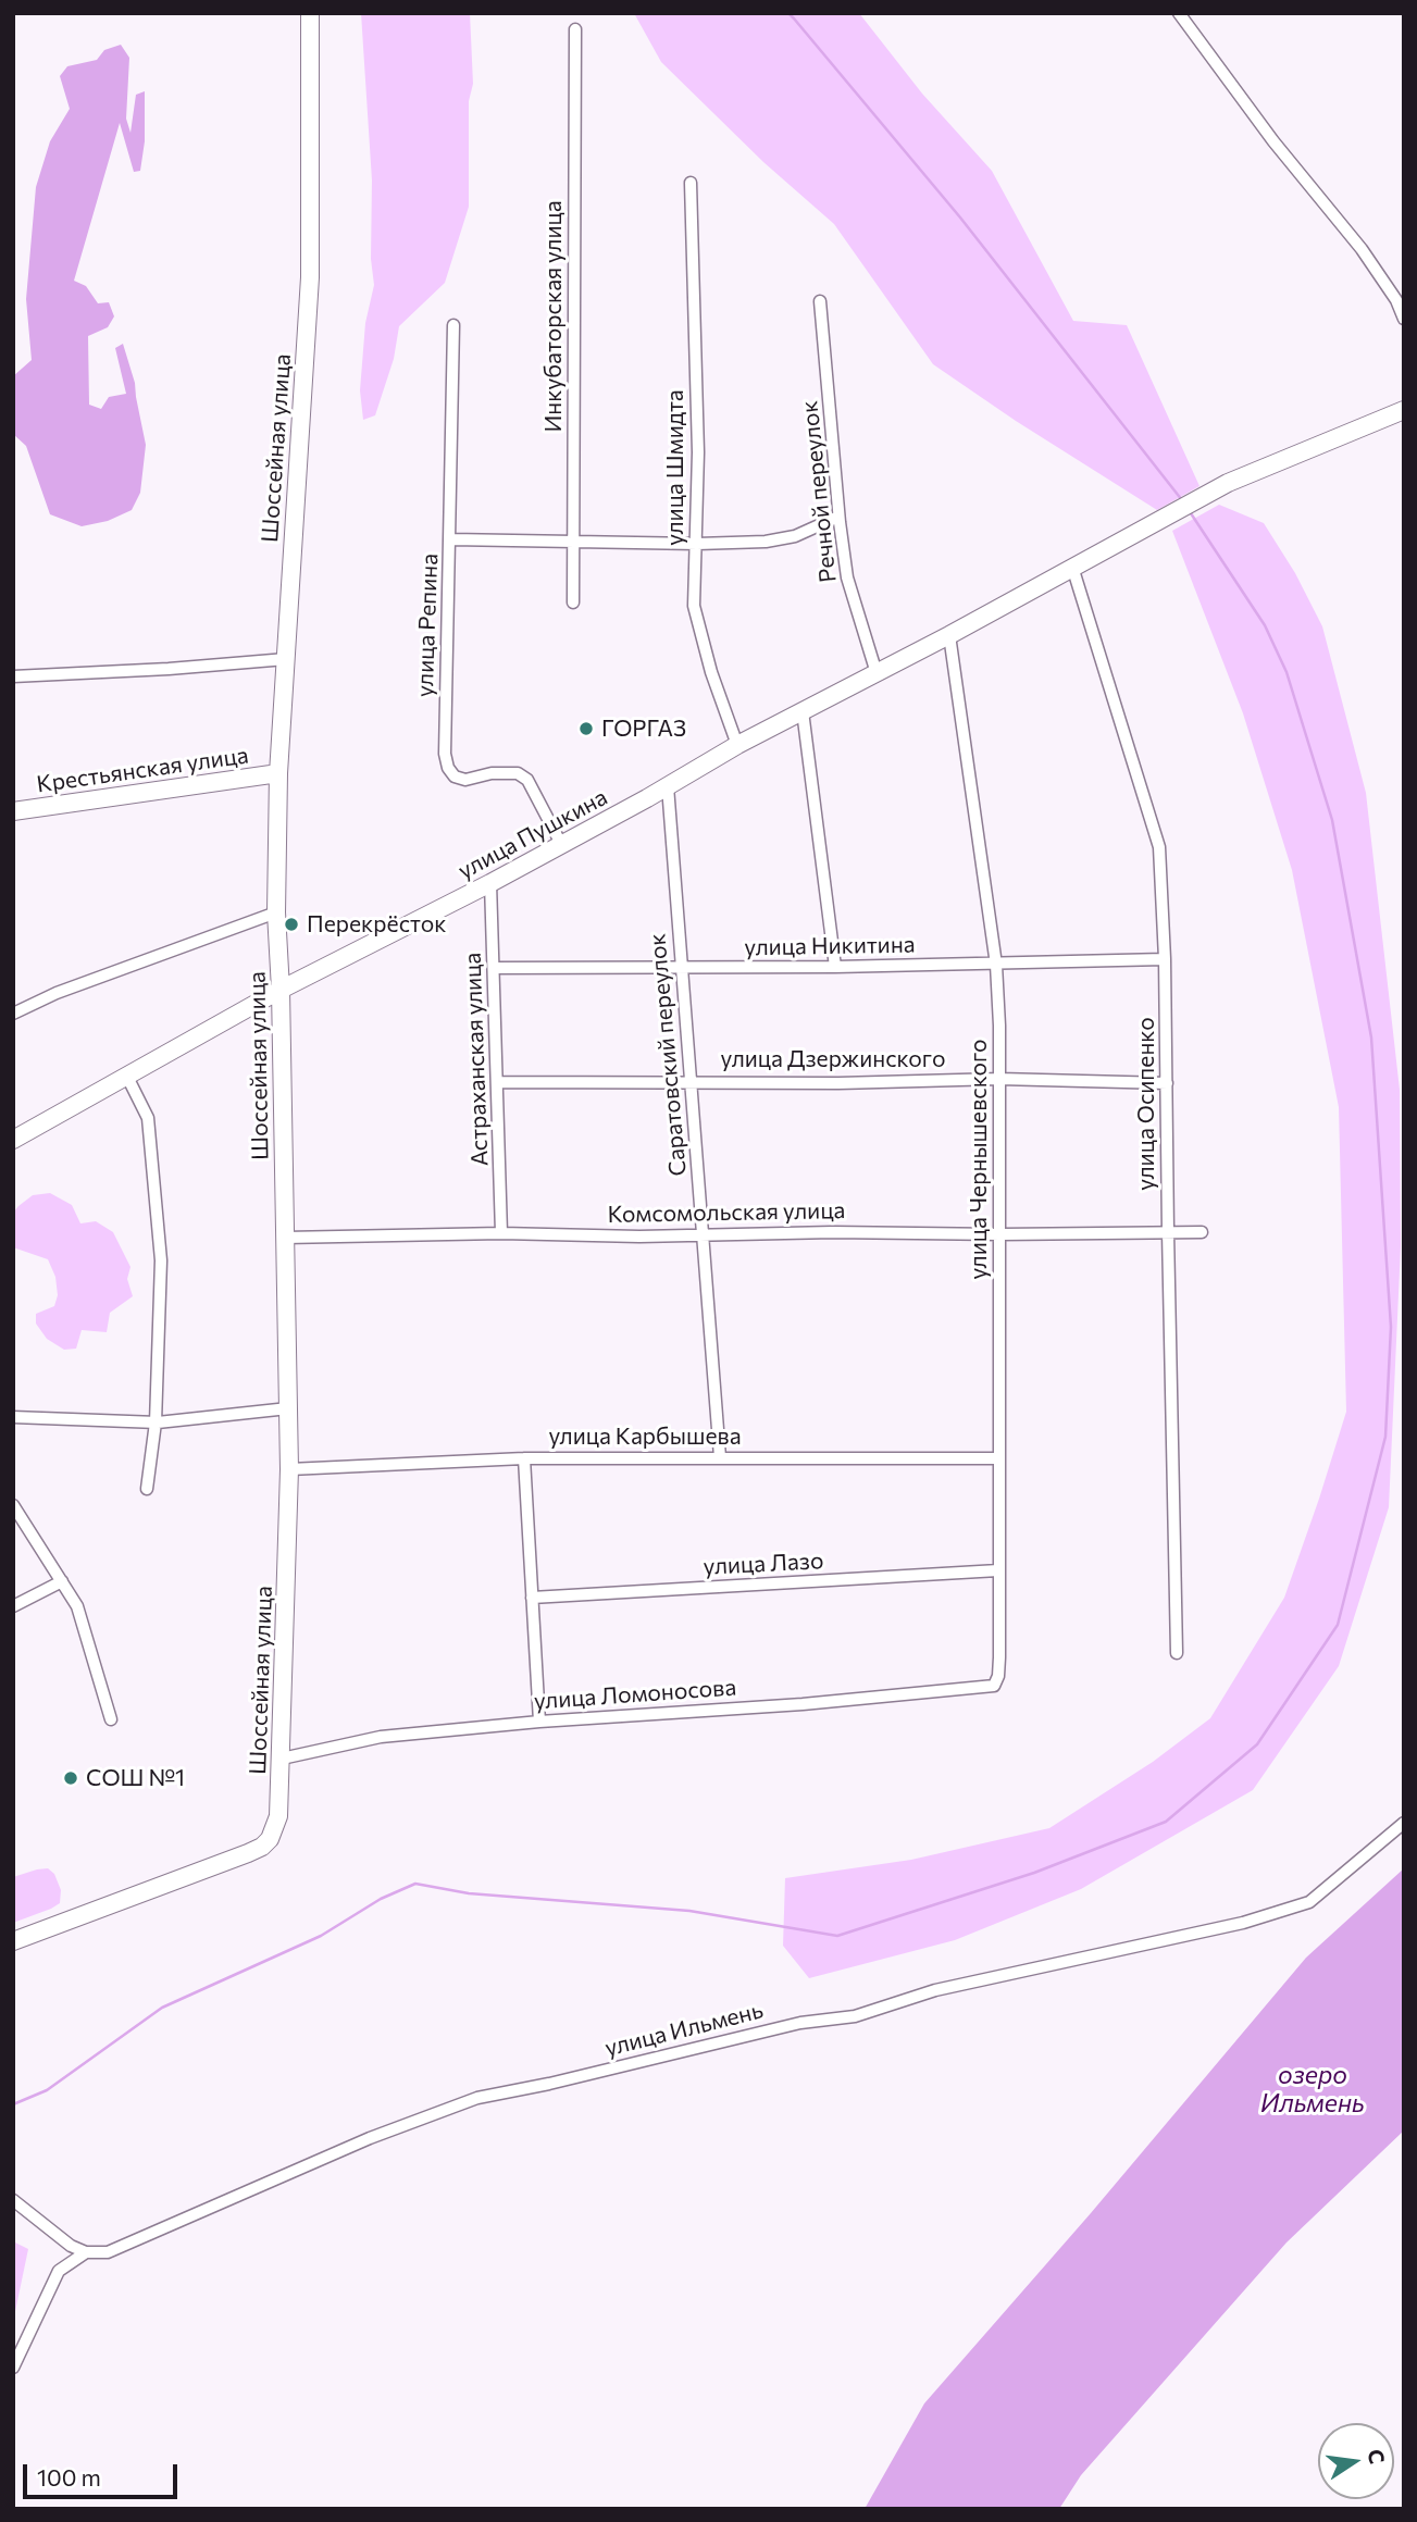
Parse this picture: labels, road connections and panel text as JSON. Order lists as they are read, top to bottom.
{
  "streets": {
    "main road": ["Шоссейная улица", "Крестьянская улица", "улица Пушкина"],
    "street": [
      "Инкубаторская улица",
      "улица Шмидта",
      "Речной переулок",
      "улица Репина",
      "улица Никитина",
      "Саратовский переулок",
      "Астраханская улица",
      "улица Дзержинского",
      "улица Осипенко",
      "улица Чернышевского",
      "Комсомольская улица",
      "улица Карбышева",
      "улица Лазо",
      "улица Ломоносова",
      "улица Ильмень"
    ]
  },
  "crossings": [
    ["Шоссейная улица", "Крестьянская улица"],
    ["Шоссейная улица", "улица Пушкина"],
    ["Шоссейная улица", "Комсомольская улица"],
    ["Шоссейная улица", "улица Карбышева"],
    ["Шоссейная улица", "улица Ломоносова"],
    ["улица Шмидта", "улица Пушкина"],
    ["Речной переулок", "улица Пушкина"],
    ["улица Репина", "улица Пушкина"],
    ["улица Пушкина", "Саратовский переулок"],
    ["улица Пушкина", "Астраханская улица"],
    ["улица Пушкина", "улица Осипенко"],
    ["улица Пушкина", "улица Чернышевского"],
    ["улица Никитина", "Саратовский переулок"],
    ["улица Никитина", "Астраханская улица"],
    ["улица Никитина", "улица Осипенко"],
    ["улица Никитина", "улица Чернышевского"],
    ["Саратовский переулок", "улица Дзержинского"],
    ["Саратовский переулок", "Комсомольская улица"],
    ["Саратовский переулок", "улица Карбышева"],
    ["Астраханская улица", "улица Дзержинского"],
    ["Астраханская улица", "Комсомольская улица"],
    ["улица Дзержинского", "улица Осипенко"],
    ["улица Дзержинского", "улица Чернышевского"],
    ["улица Осипенко", "Комсомольская улица"],
    ["улица Чернышевского", "Комсомольская улица"],
    ["улица Чернышевского", "улица Карбышева"],
    ["улица Чернышевского", "улица Лазо"],
    ["улица Чернышевского", "улица Ломоносова"]
  ],
  "water": ["озеро Ильмень"],
  "places": ["ГОРГАЗ", "Перекрёсток", "СОШ №1"],
  "scale_bar": "100 m",
  "north": "right"
}
